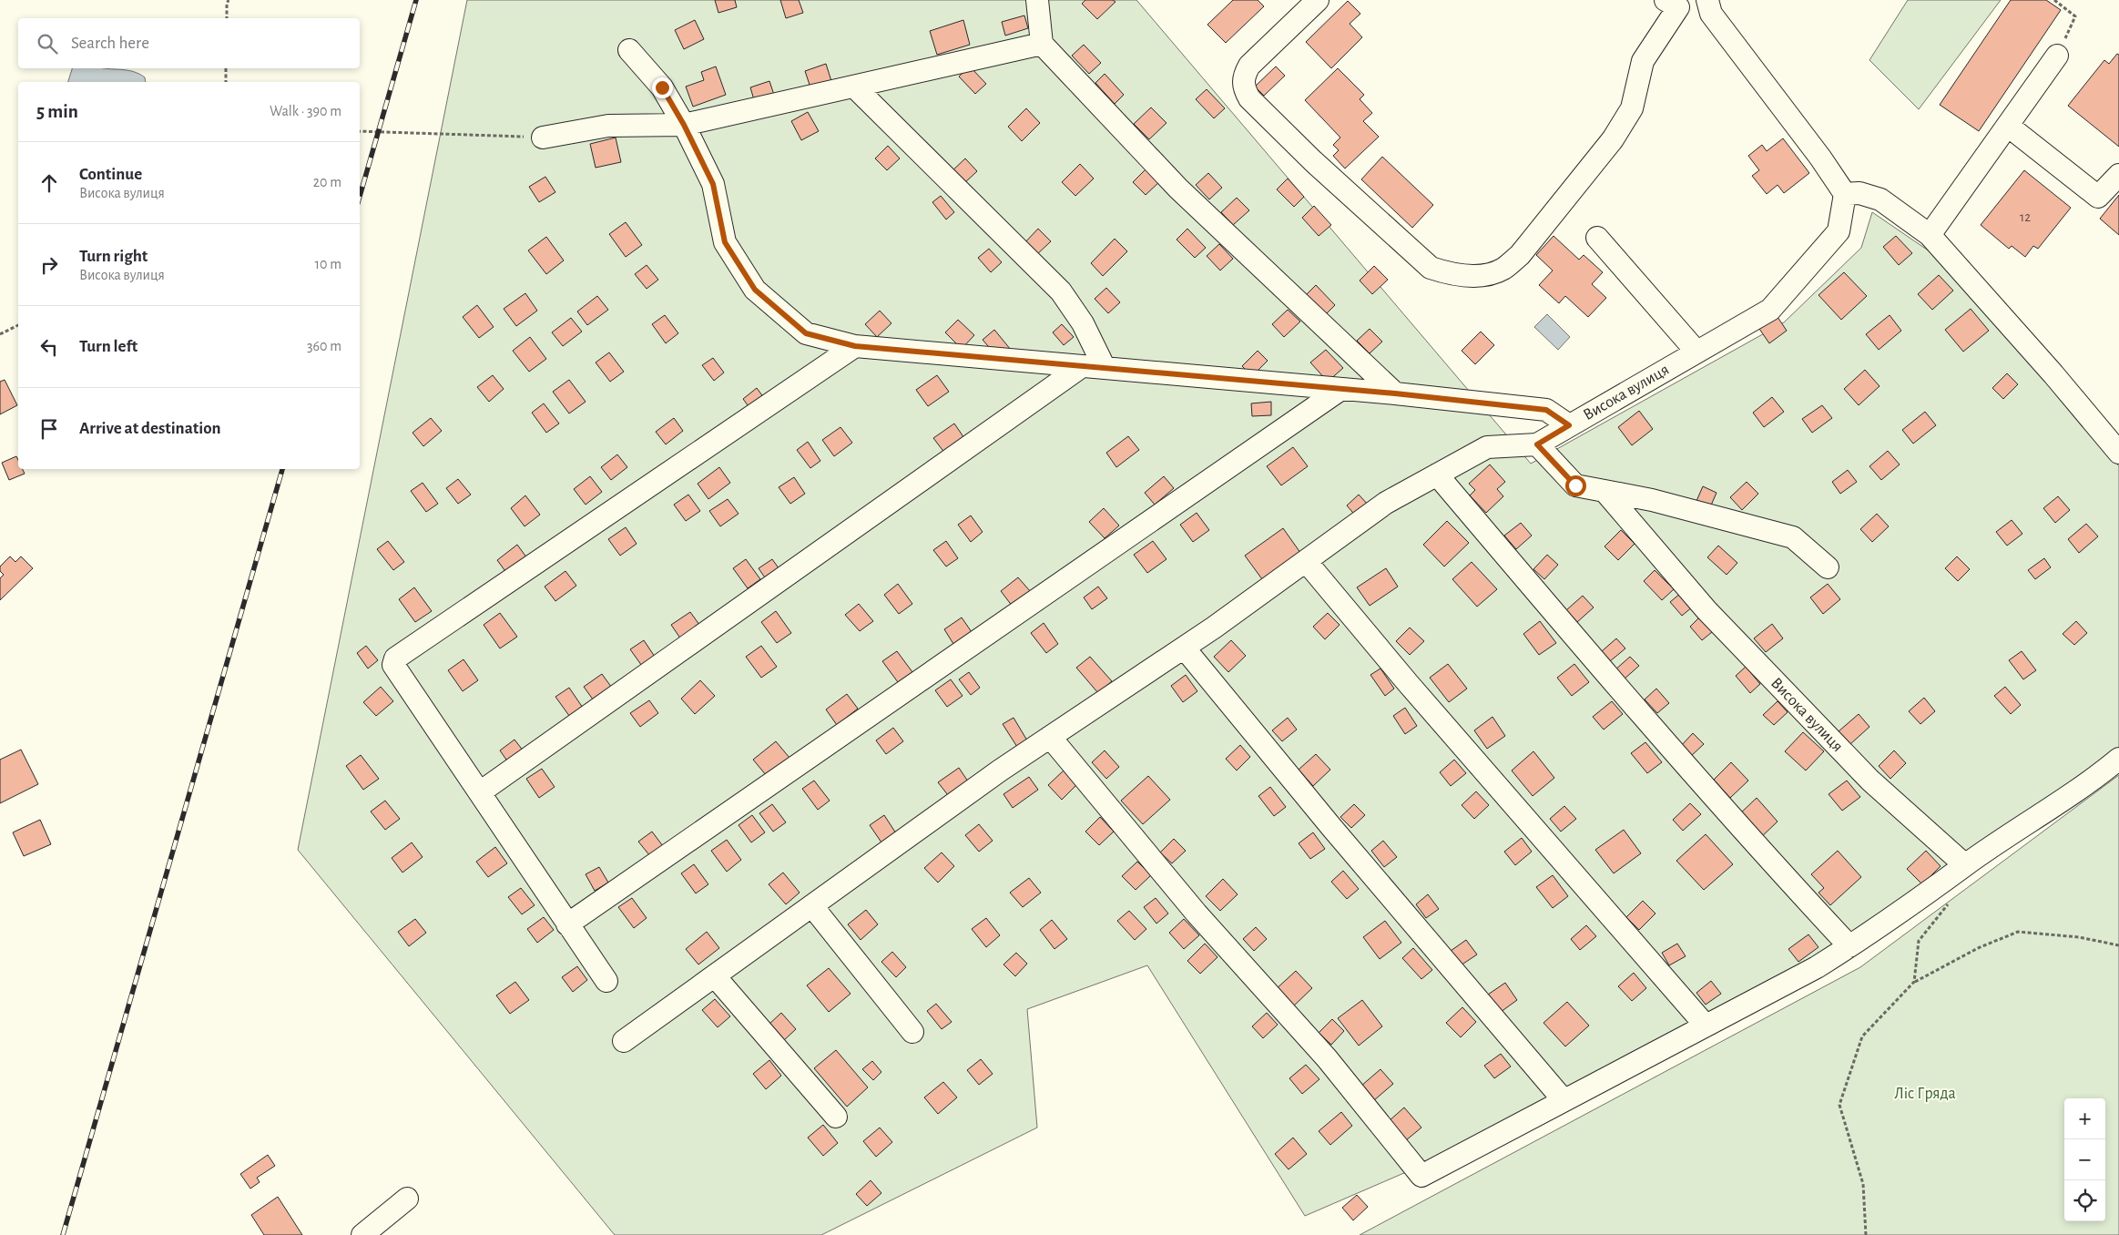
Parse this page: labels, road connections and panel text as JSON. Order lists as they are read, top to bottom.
{
  "streets": {
    "street": ["Висока вулиця"]
  },
  "parks": ["Ліс Гряда"],
  "house_numbers": ["12"],
  "page": {
    "search": "Search here",
    "heading": ["5 min", "Walk · 390 m"],
    "list": [
      ["Continue", "Висока вулиця", "20 m"],
      ["Turn right", "Висока вулиця", "10 m"],
      ["Turn left", "360 m"],
      "Arrive at destination"
    ],
    "map_buttons": ["+", "−"]
  }
}
